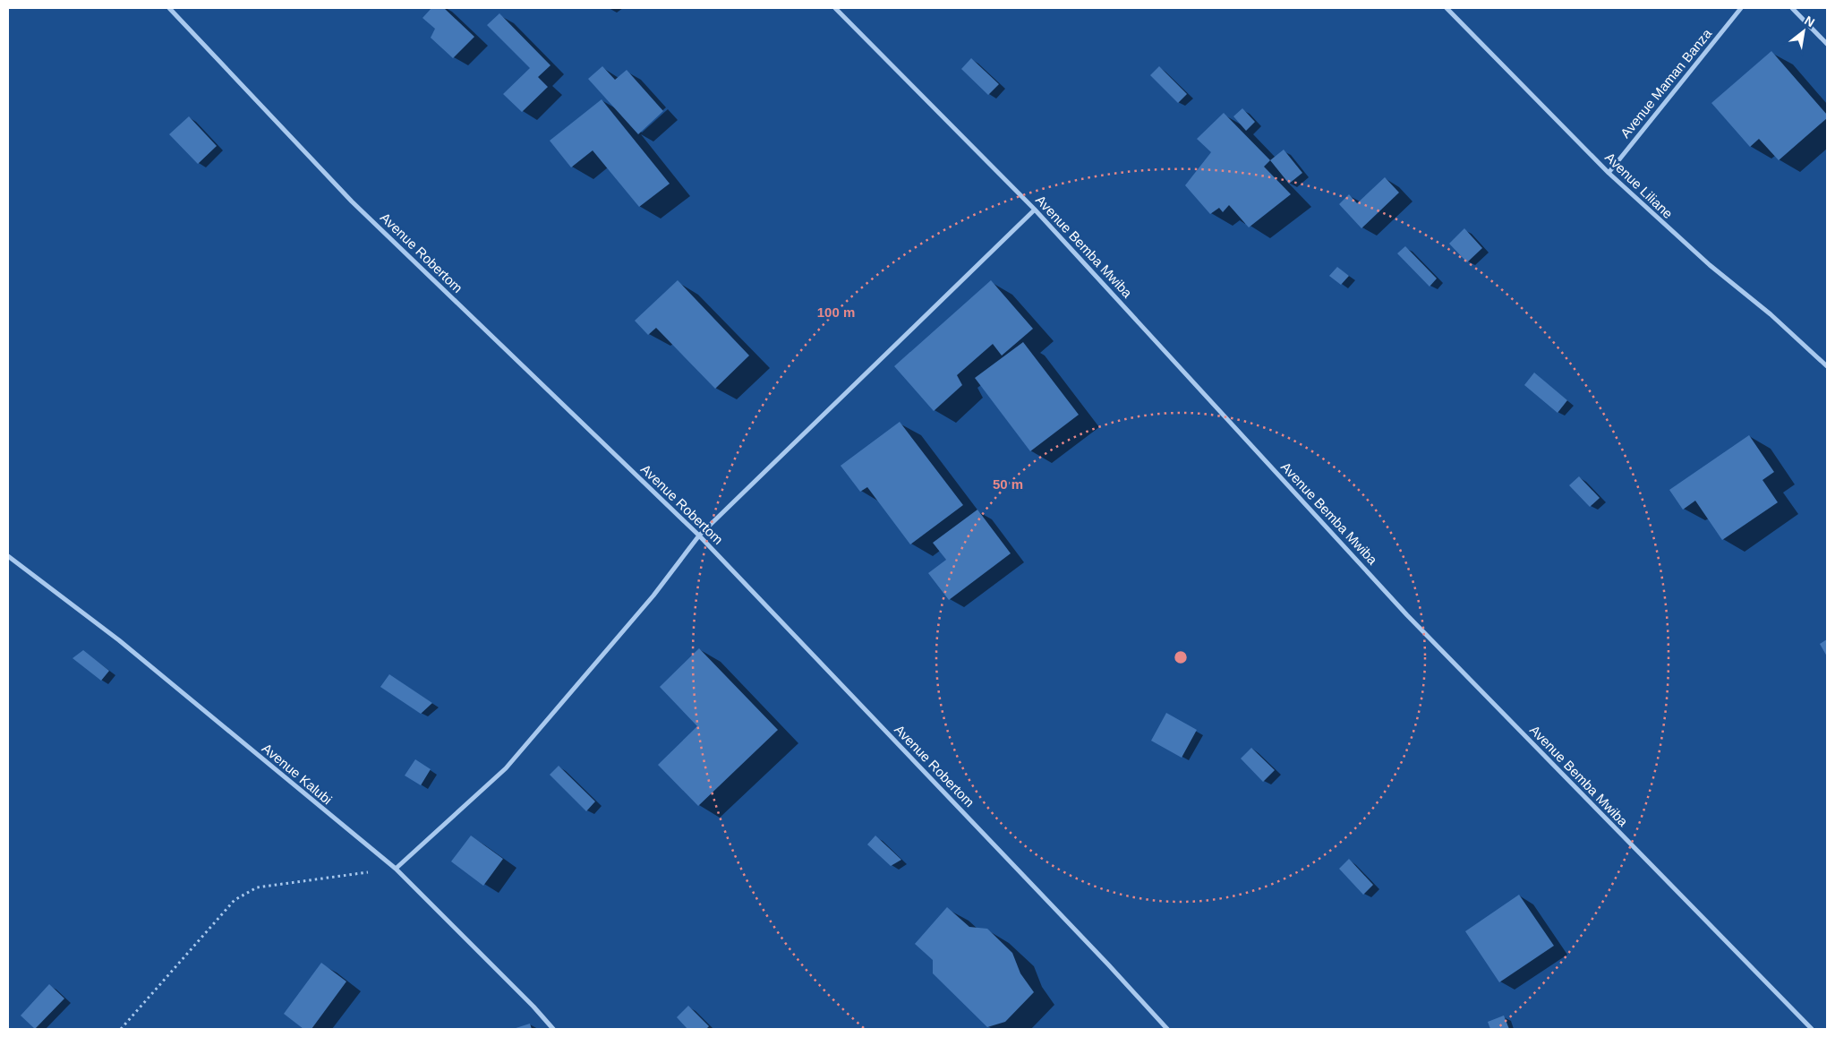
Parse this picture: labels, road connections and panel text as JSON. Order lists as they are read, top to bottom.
{
  "streets": {
    "street": [
      "Avenue Maman Banza",
      "Avenue Liliane",
      "Avenue Bemba Mwiba",
      "Avenue Robertom",
      "Avenue Kalubi"
    ]
  },
  "crossings": [
    ["Avenue Maman Banza", "Avenue Liliane"]
  ],
  "north": "top right",
  "rings": ["100 m", "50 m"]
}
